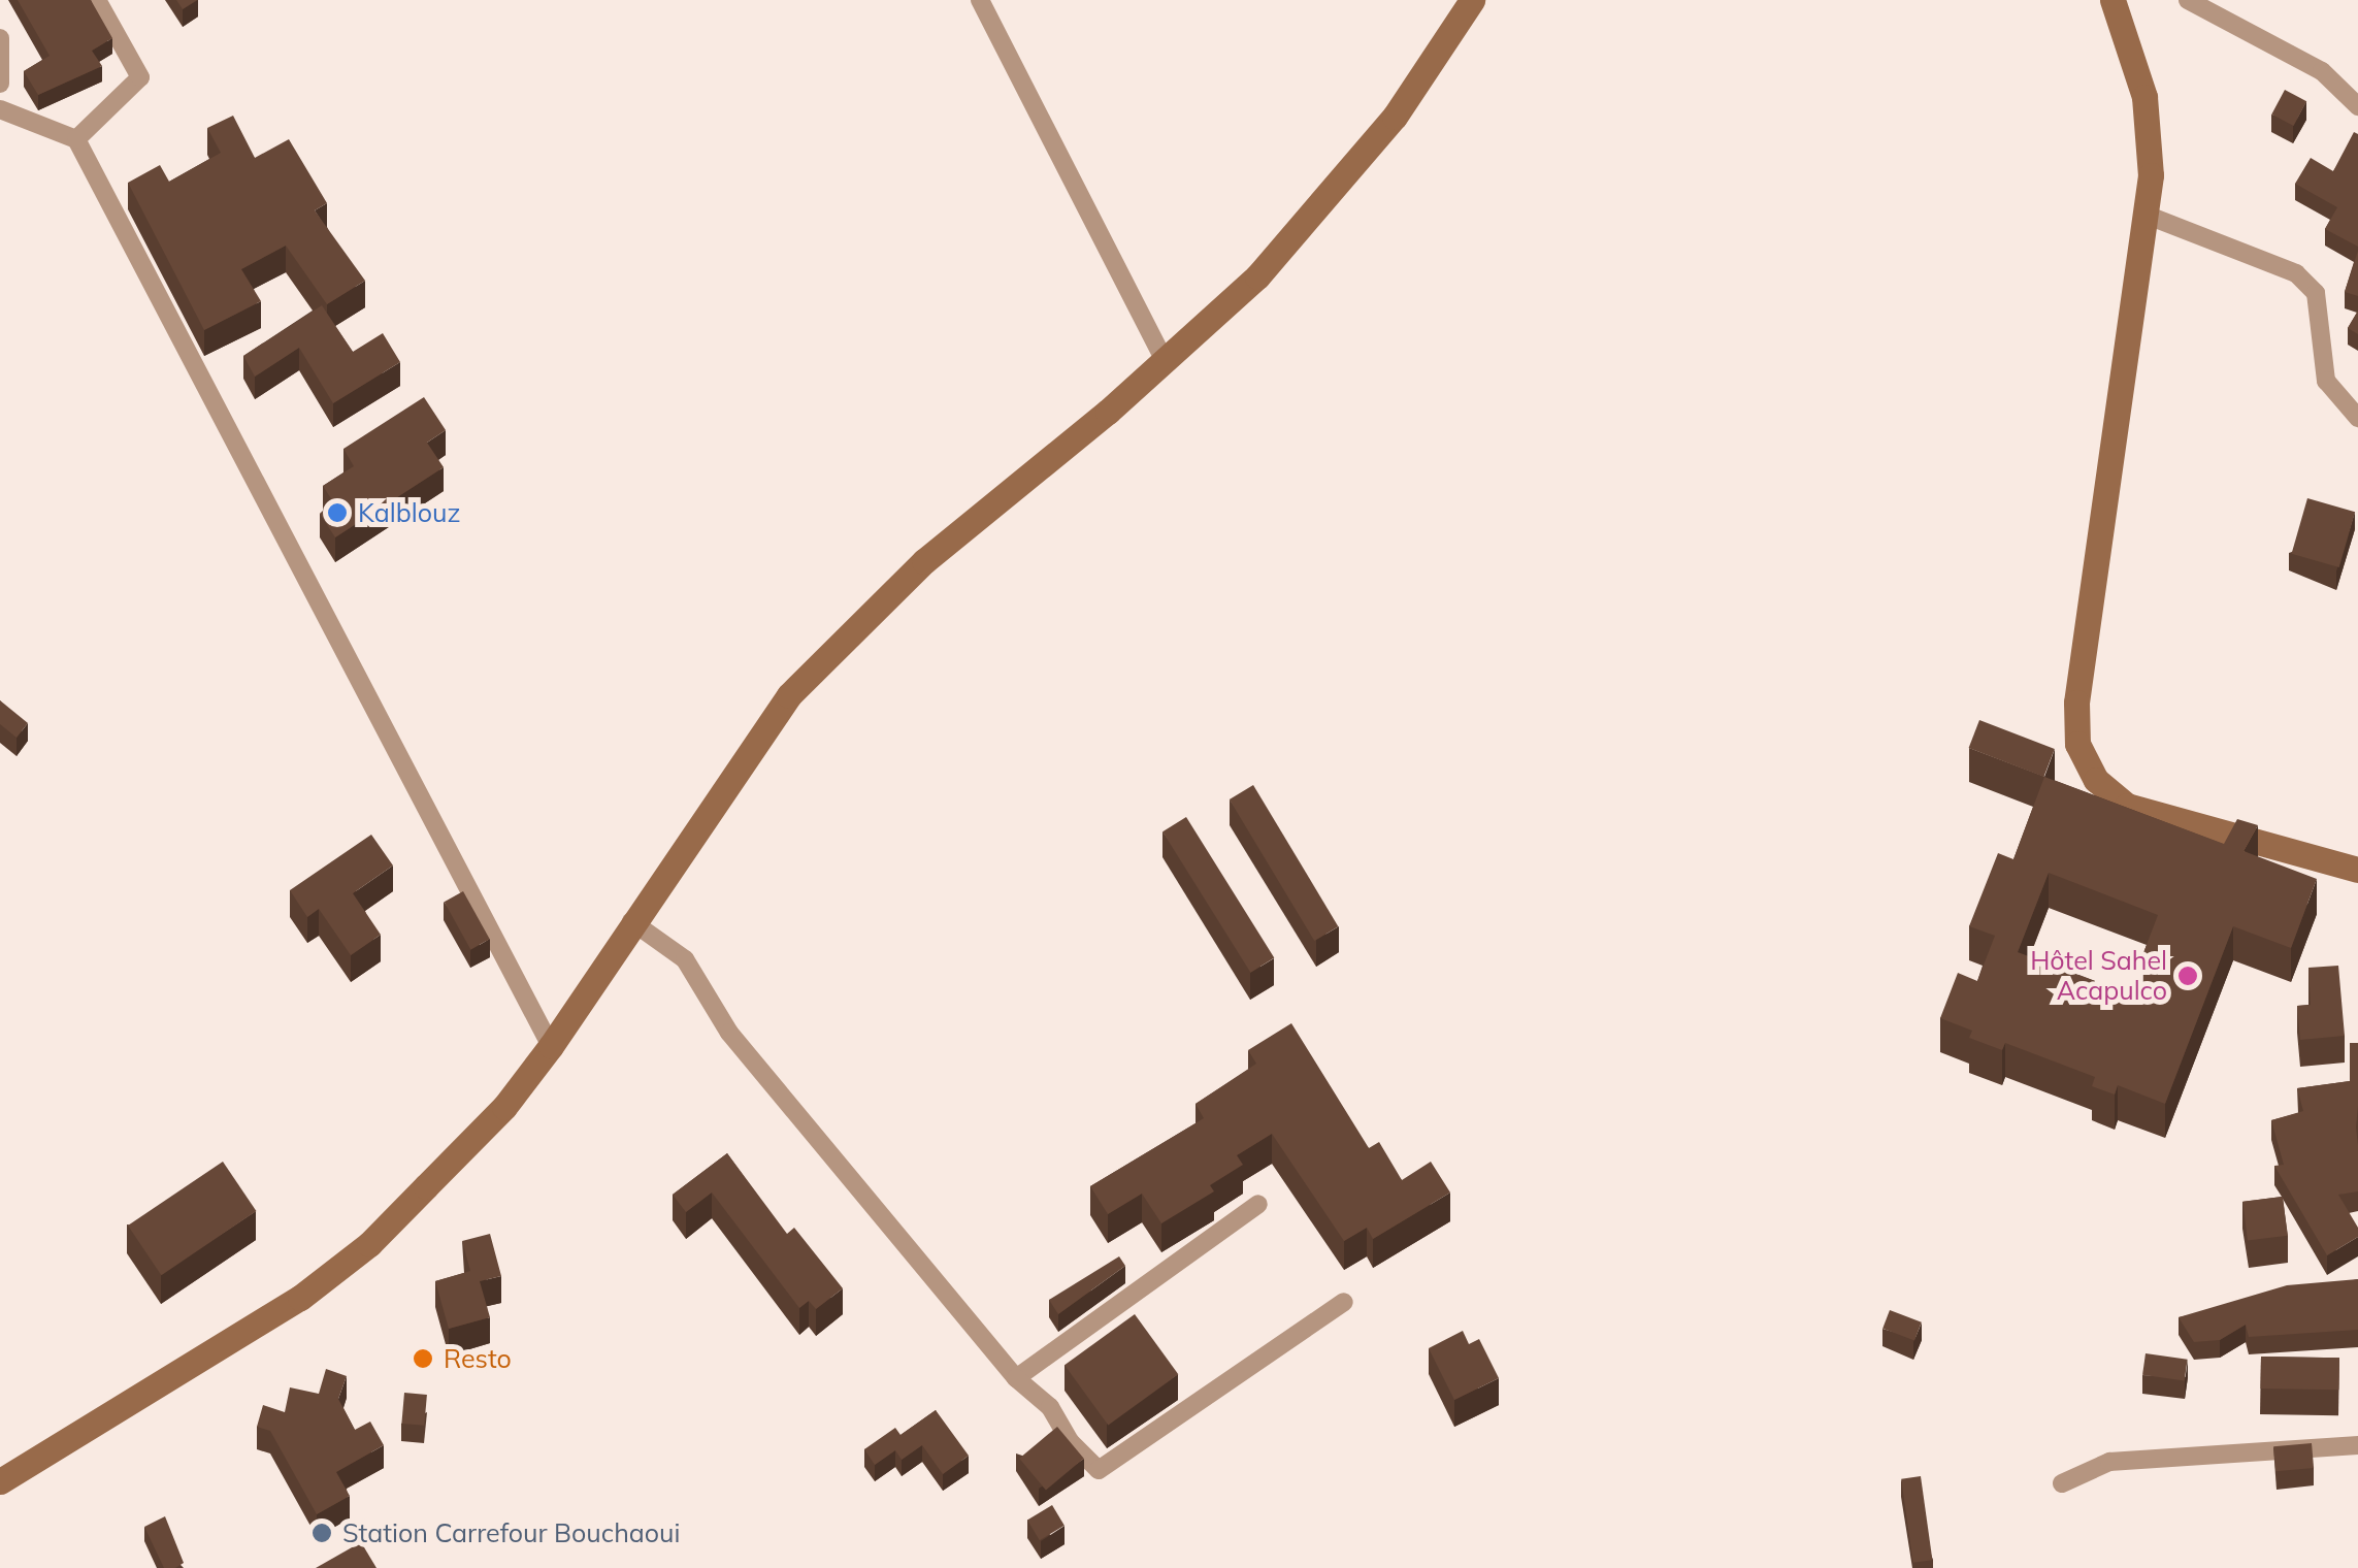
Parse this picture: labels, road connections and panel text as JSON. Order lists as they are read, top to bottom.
{
  "places": [
    "Kalblouz",
    "Hôtel Sahel Acapulco",
    "Resto",
    "Station Carrefour Bouchaoui"
  ]
}
